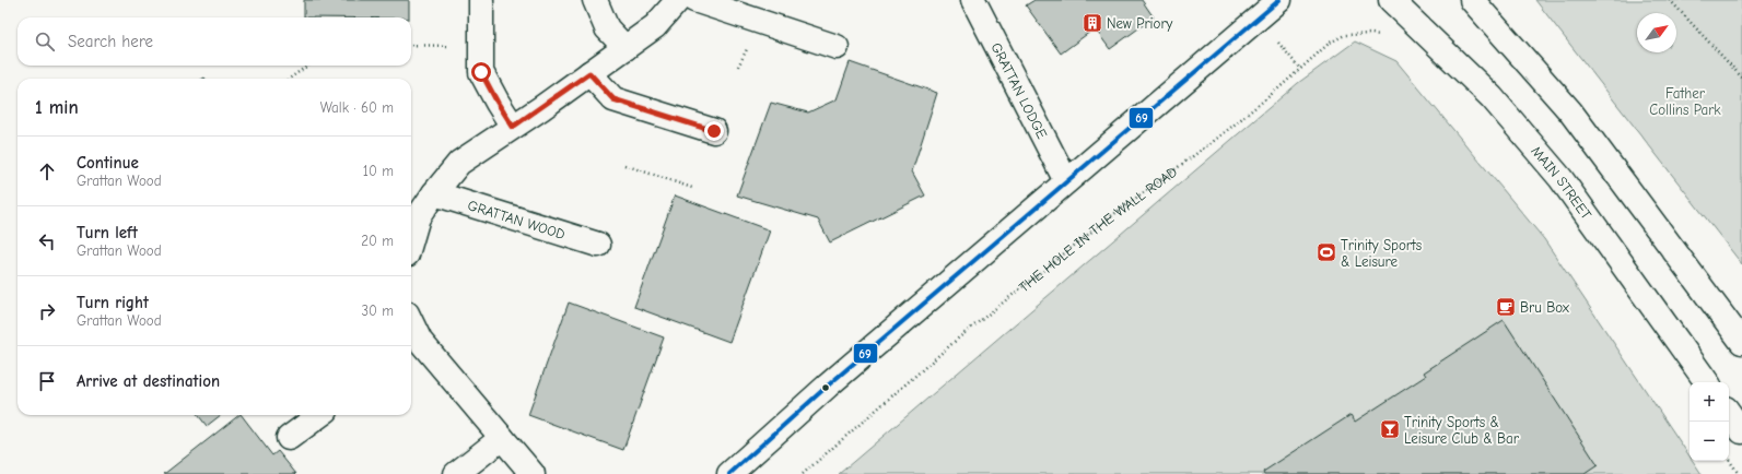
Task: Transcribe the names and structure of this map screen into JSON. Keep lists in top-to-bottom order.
{
  "streets": {
    "street": ["GRATTAN LODGE", "MAIN STREET", "GRATTAN WOOD"],
    "path": ["THE HOLE IN THE WALL ROAD"]
  },
  "parks": ["Father Collins Park"],
  "places": {
    "building": ["New Priory"],
    "sports": ["Trinity Sports & Leisure"],
    "cafe": ["Bru Box"],
    "bar": ["Trinity Sports & Leisure Club & Bar"]
  },
  "lines": ["transit line 69"],
  "north": "top right",
  "page": {
    "search": "Search here",
    "heading": ["1 min", "Walk · 60 m"],
    "list": [
      ["Continue", "Grattan Wood", "10 m"],
      ["Turn left", "Grattan Wood", "20 m"],
      ["Turn right", "Grattan Wood", "30 m"],
      "Arrive at destination"
    ],
    "map_buttons": ["+", "−"]
  }
}
